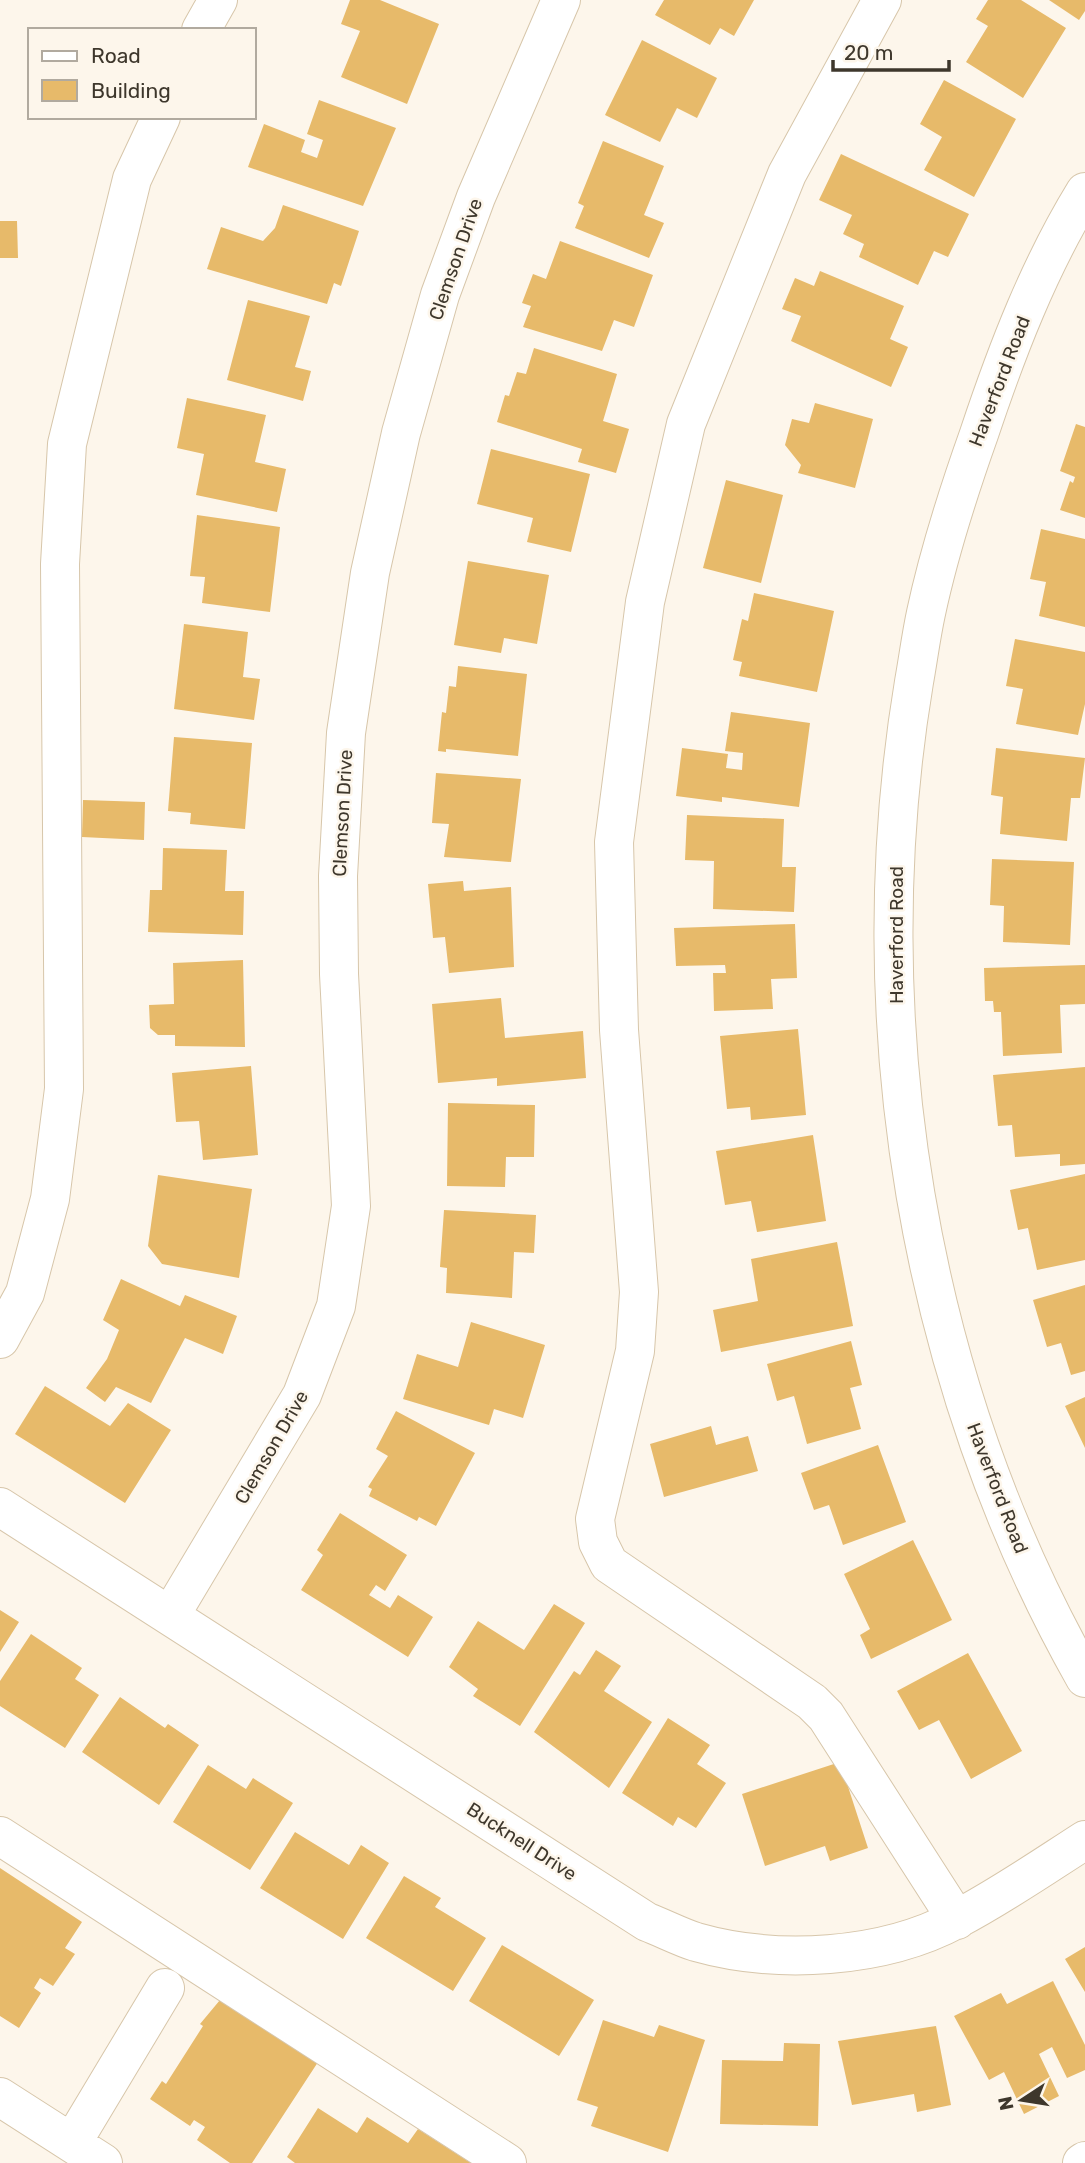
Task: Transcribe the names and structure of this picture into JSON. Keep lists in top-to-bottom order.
{
  "streets": {
    "street": ["Clemson Drive", "Haverford Road", "Bucknell Drive"]
  },
  "crossings": [
    ["Clemson Drive", "Bucknell Drive"]
  ],
  "legend": ["Road", "Building"],
  "scale_bar": "20 m",
  "north": "left"
}
